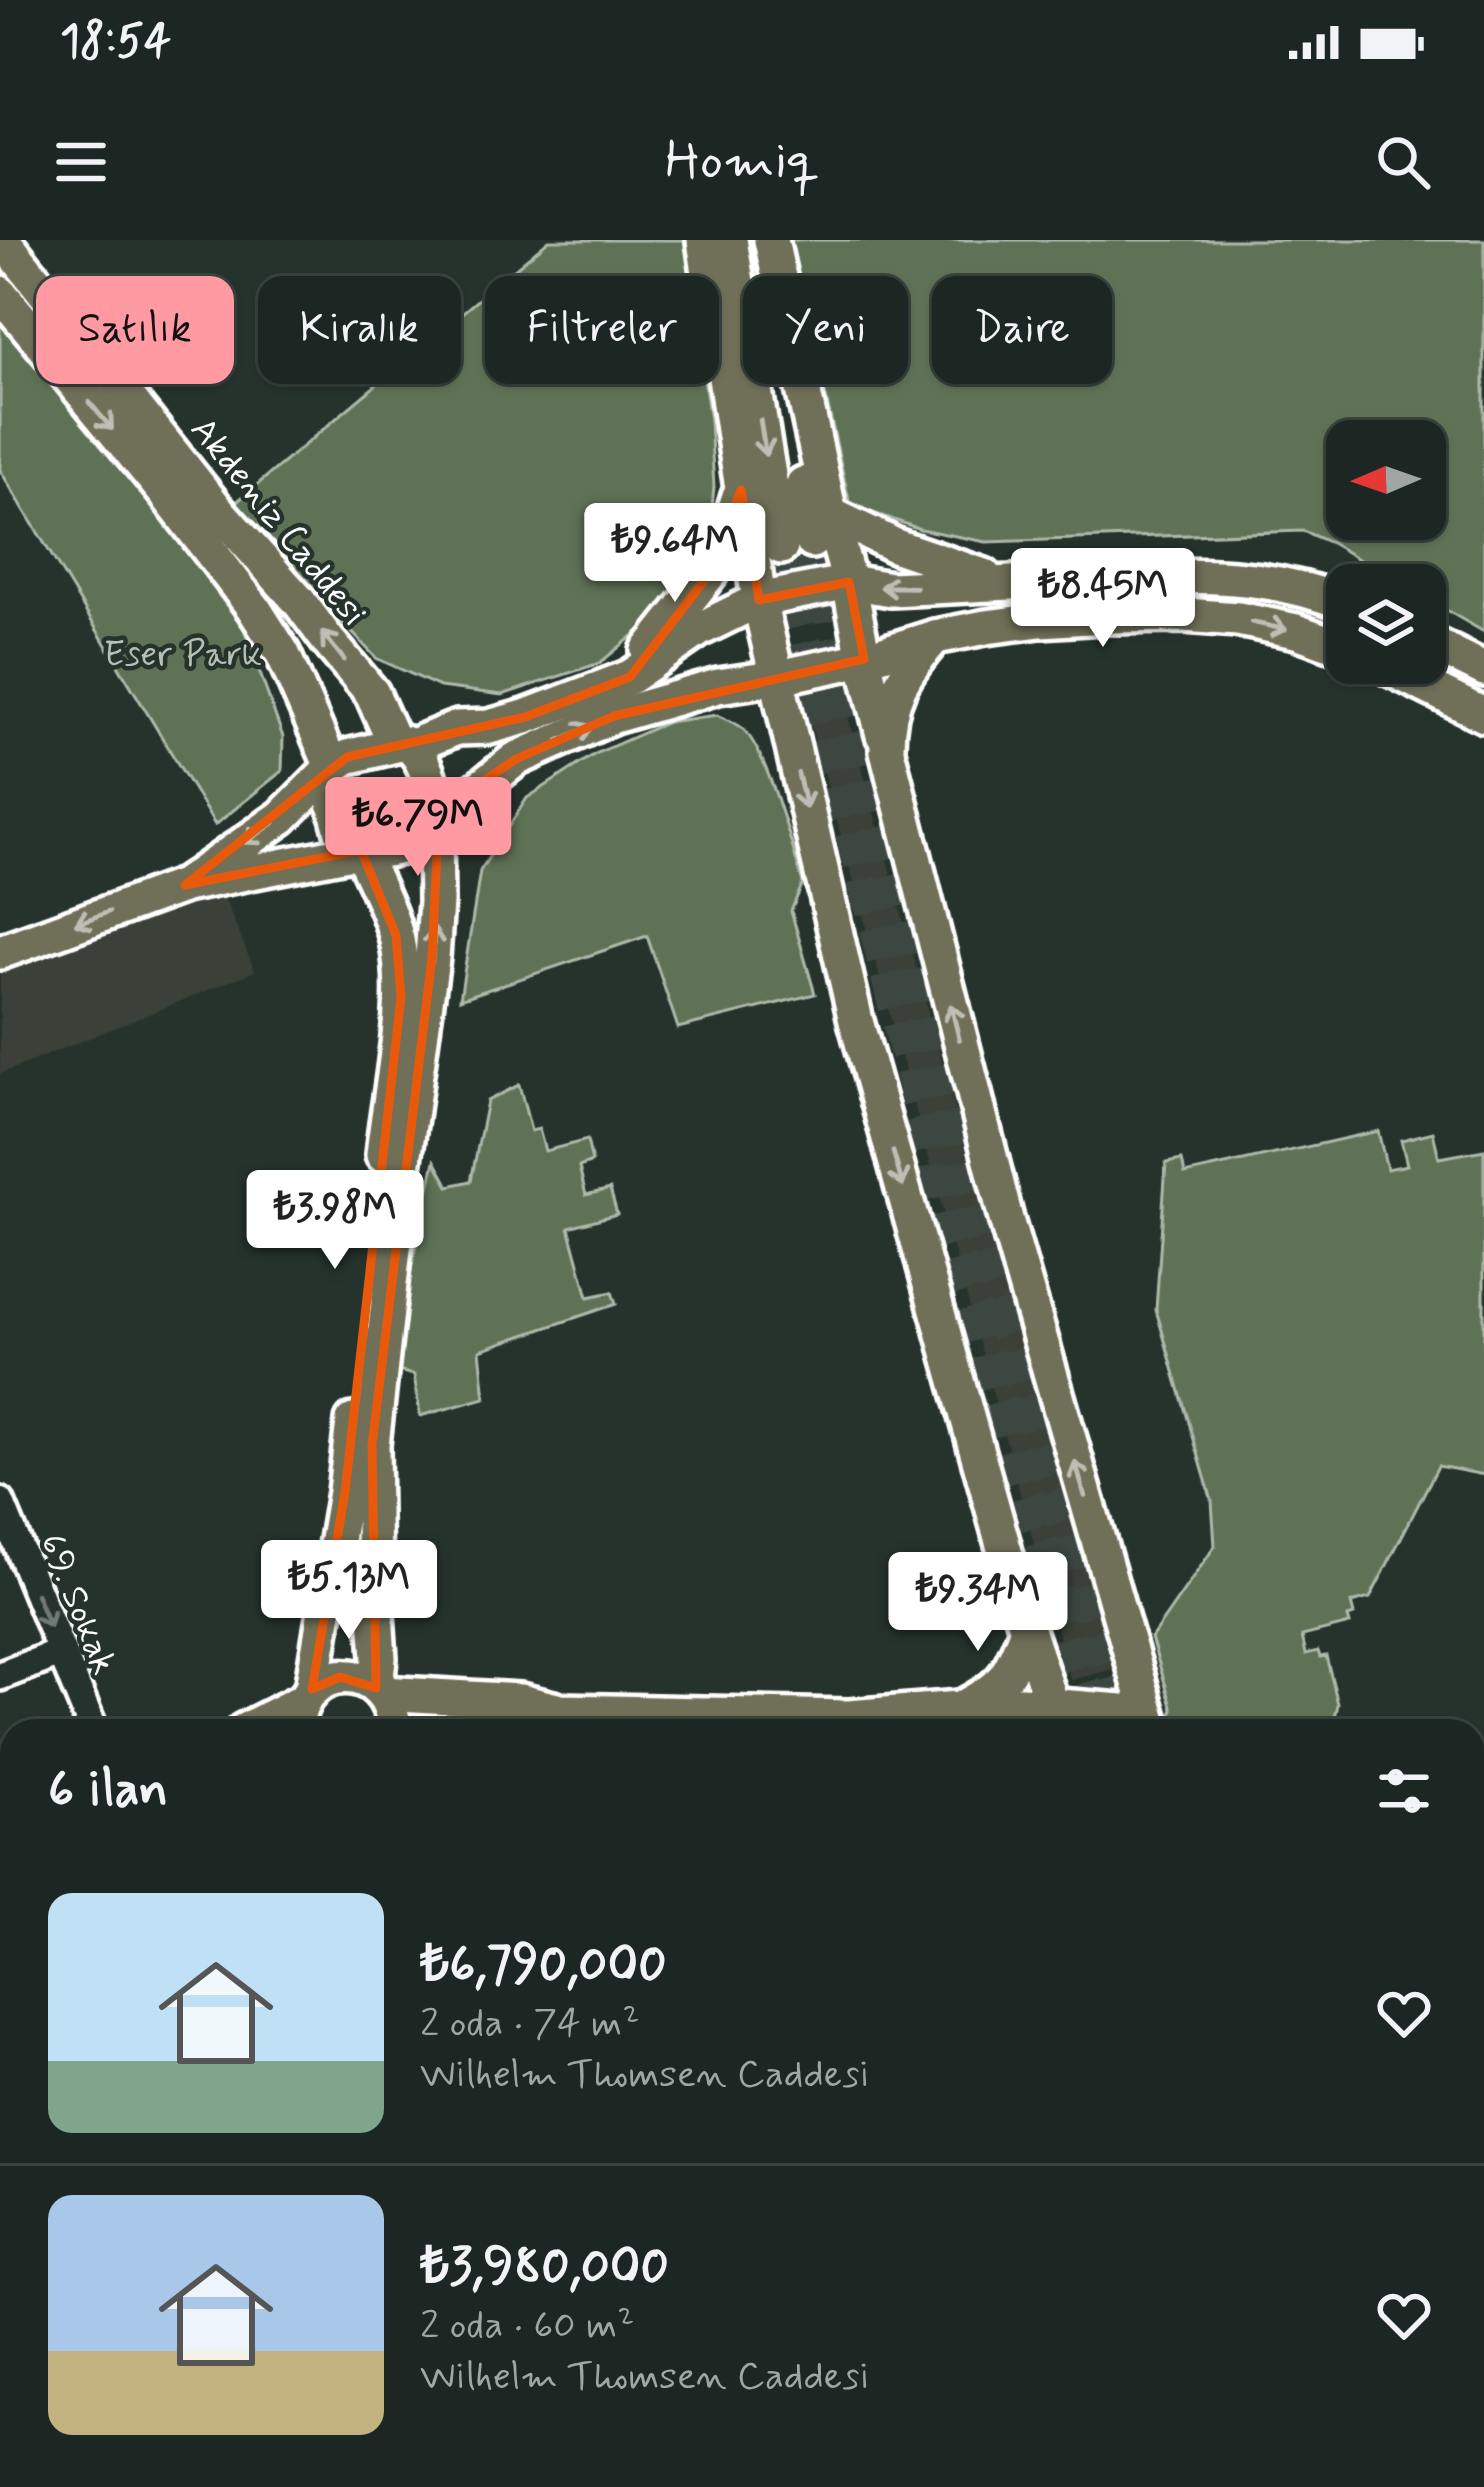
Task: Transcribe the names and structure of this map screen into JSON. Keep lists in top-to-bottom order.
{
  "streets": {
    "main road": ["Akdeniz Caddesi"],
    "street": ["69. Sokak"]
  },
  "one_way": ["69. Sokak"],
  "parks": ["Eser Park"],
  "north": "left",
  "page": {
    "status": "18:54",
    "header": "Homiq",
    "chip": [
      "Satılık",
      "Kiralık",
      "Filtreler",
      "Yeni",
      "Daire"
    ],
    "price": [
      "₺9.64M",
      "₺8.45M",
      "₺6.79M",
      "₺3.98M",
      "₺5.13M",
      "₺9.34M"
    ],
    "heading": "6 ilan",
    "list": [
      {
        "name": "₺6,790,000",
        "note": "2 oda · 74 m² · Wilhelm Thomsen Caddesi"
      },
      {
        "name": "₺3,980,000",
        "note": "2 oda · 60 m² · Wilhelm Thomsen Caddesi"
      }
    ]
  }
}
